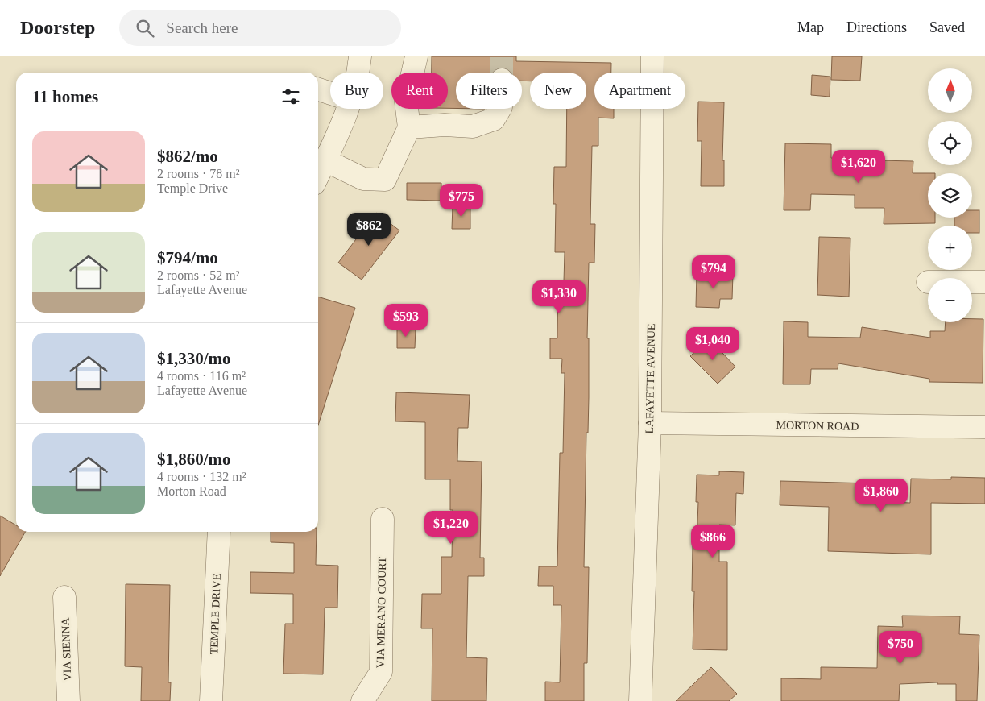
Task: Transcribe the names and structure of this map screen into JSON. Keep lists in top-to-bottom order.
{
  "streets": {
    "street": [
      "LAFAYETTE AVENUE",
      "MORTON ROAD",
      "VIA MERANO COURT",
      "TEMPLE DRIVE",
      "VIA SIENNA"
    ]
  },
  "crossings": [
    ["LAFAYETTE AVENUE", "MORTON ROAD"]
  ],
  "north": "top",
  "page": {
    "header": "Doorstep",
    "search": "Search here",
    "nav": ["Map", "Directions", "Saved"],
    "map_buttons": ["+", "−"],
    "chip": [
      "Buy",
      "Rent",
      "Filters",
      "New",
      "Apartment"
    ],
    "heading": "11 homes",
    "list": [
      {
        "name": "$862/mo",
        "note": "2 rooms · 78 m² · Temple Drive"
      },
      {
        "name": "$794/mo",
        "note": "2 rooms · 52 m² · Lafayette Avenue"
      },
      {
        "name": "$1,330/mo",
        "note": "4 rooms · 116 m² · Lafayette Avenue"
      },
      {
        "name": "$1,860/mo",
        "note": "4 rooms · 132 m² · Morton Road"
      }
    ],
    "price": [
      "$1,620",
      "$775",
      "$862",
      "$794",
      "$1,330",
      "$593",
      "$1,040",
      "$1,860",
      "$1,220",
      "$866",
      "$750"
    ]
  }
}
